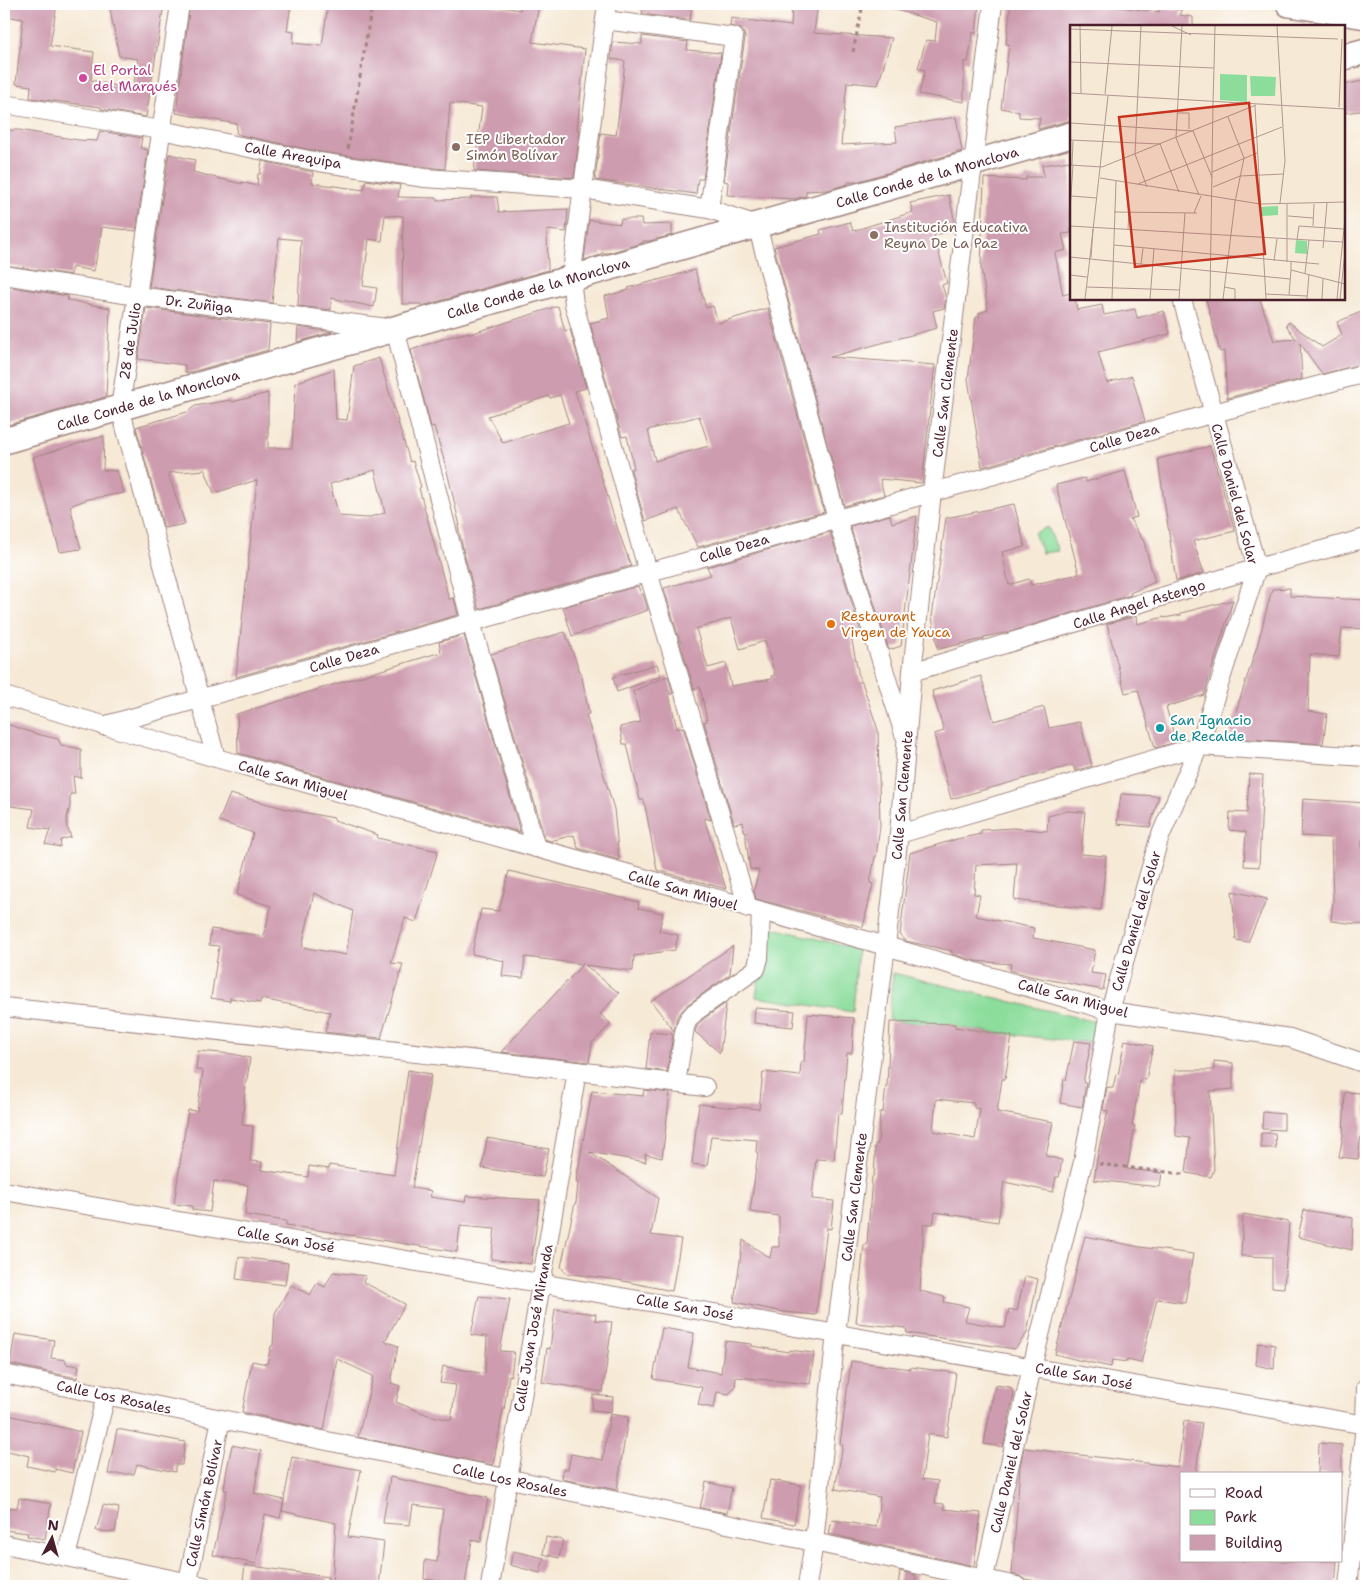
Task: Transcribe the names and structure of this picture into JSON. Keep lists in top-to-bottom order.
{
  "streets": {
    "street": [
      "Calle Arequipa",
      "Calle Conde de la Monclova",
      "Dr. Zuñiga",
      "28 de Julio",
      "Calle San Clemente",
      "Calle Deza",
      "Calle Daniel del Solar",
      "Calle Angel Astengo",
      "Calle San Miguel",
      "Calle San José",
      "Calle Juan José Miranda",
      "Calle Los Rosales",
      "Calle Simón Bolívar"
    ]
  },
  "crossings": [
    ["Calle Arequipa", "Calle Conde de la Monclova"],
    ["Calle Arequipa", "28 de Julio"],
    ["Calle Conde de la Monclova", "Dr. Zuñiga"],
    ["Calle Conde de la Monclova", "28 de Julio"],
    ["Calle Conde de la Monclova", "Calle San Clemente"],
    ["Dr. Zuñiga", "28 de Julio"],
    ["28 de Julio", "Calle Deza"],
    ["28 de Julio", "Calle San Miguel"],
    ["Calle San Clemente", "Calle Deza"],
    ["Calle San Clemente", "Calle Angel Astengo"],
    ["Calle San Clemente", "Calle San Miguel"],
    ["Calle San Clemente", "Calle San José"],
    ["Calle San Clemente", "Calle Los Rosales"],
    ["Calle Deza", "Calle Daniel del Solar"],
    ["Calle Deza", "Calle San Miguel"],
    ["Calle Daniel del Solar", "Calle Angel Astengo"],
    ["Calle Daniel del Solar", "Calle San Miguel"],
    ["Calle Daniel del Solar", "Calle San José"],
    ["Calle Daniel del Solar", "Calle Los Rosales"],
    ["Calle San José", "Calle Juan José Miranda"],
    ["Calle Juan José Miranda", "Calle Los Rosales"],
    ["Calle Los Rosales", "Calle Simón Bolívar"]
  ],
  "places": [
    "El Portal del Marqués",
    "IEP Libertador Simón Bolívar",
    "Institución Educativa Reyna De La Paz",
    "Restaurant Virgen de Yauca",
    "San Ignacio de Recalde"
  ],
  "legend": ["Road", "Park", "Building"],
  "north": "top"
}
